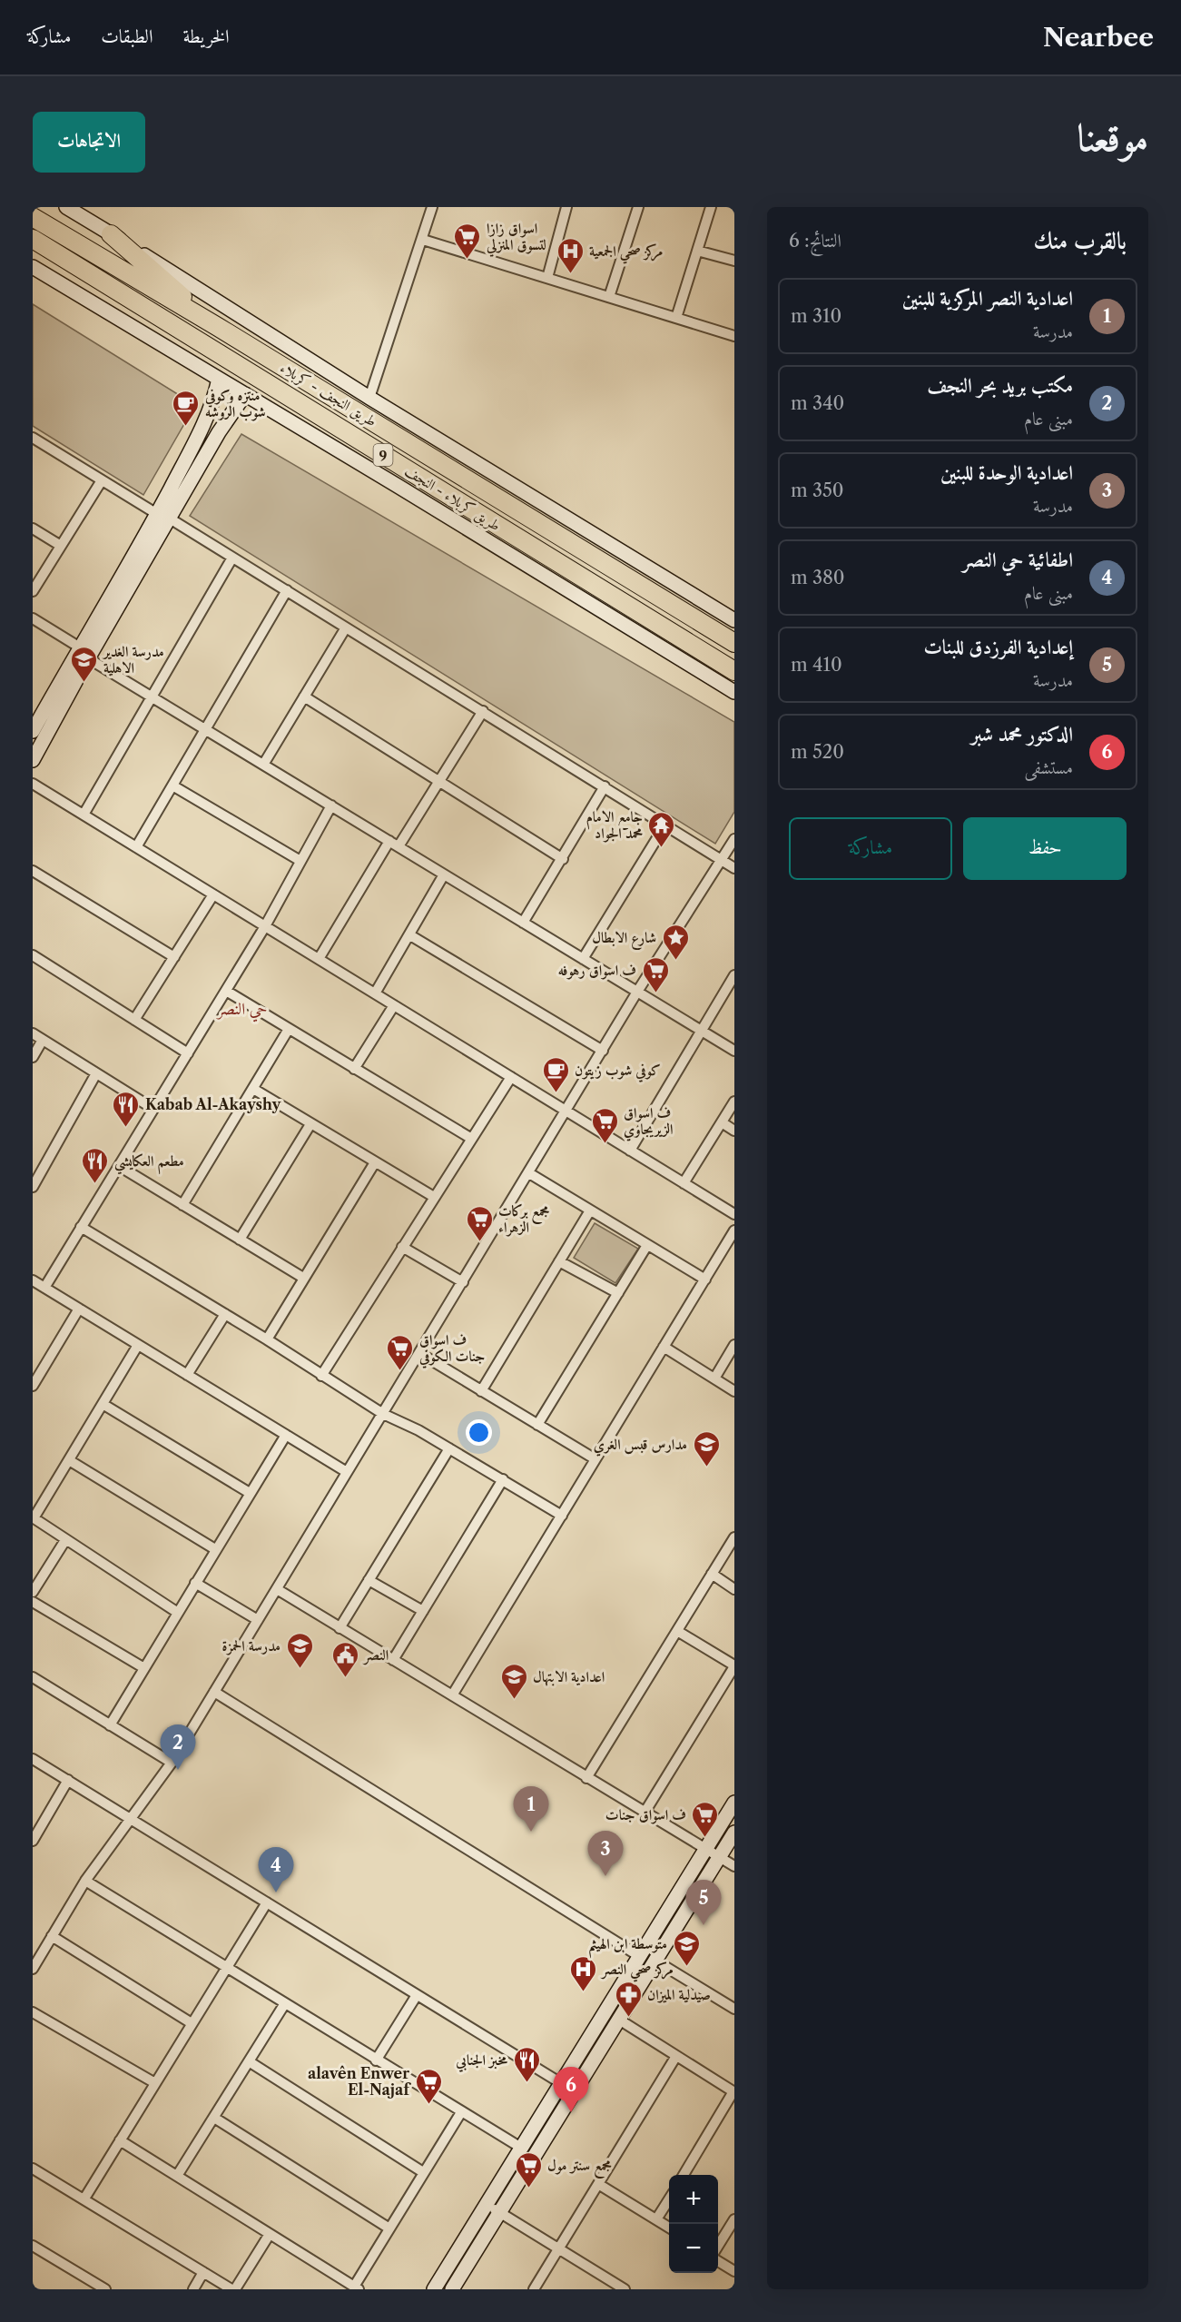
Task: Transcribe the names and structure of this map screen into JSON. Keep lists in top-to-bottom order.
{
  "streets": {
    "highway": ["طريق النجف - کربلاء", "9", "طريق کربلاء - النجف"]
  },
  "districts": ["حي النصر"],
  "places": {
    "supermarket": [
      "اسواق زازا لتسوق المنزلي",
      "ف اسواق رهوفه",
      "ف اسواق الزيريجاوي",
      "مجمع بركات الزهراء",
      "ف اسواق جنات الكوفي",
      "ف اسواق جنات",
      "alavên Enwer El-Najaf",
      "مجمع سنتر مول"
    ],
    "hospital": ["مركز صحي الجمعية", "مركز صحي النصر"],
    "cafe": ["منتزه وكوفي شوب الروشه", "كوفي شوب زيتون"],
    "school or university": [
      "مدرسة الغدير الاهلية",
      "مدارس قبس الغري",
      "مدرسة الحمزة",
      "اعدادية الابتهال",
      "متوسطة ابن الهيثم"
    ],
    "temple": ["جامع الامام محمد الجواد"],
    "place": ["شارع الابطال"],
    "restaurant": ["Kabab Al-Akayshy", "مطعم العكايشي", "مخبز الجنابي"],
    "public building": ["النصر"],
    "pharmacy": ["صيدلية الميزان"]
  },
  "page": {
    "header": "Nearbee",
    "nav": ["الخريطة", "الطبقات", "مشاركة"],
    "title": "موقعنا",
    "buttons": [
      "الاتجاهات",
      ["حفظ", "مشاركة"]
    ],
    "heading": ["بالقرب منك", "النتائج: 6"],
    "list": [
      {
        "mark": "1",
        "name": "اعدادية النصر المركزية للبنين",
        "note": "مدرسة",
        "value": "310 m"
      },
      {
        "mark": "2",
        "name": "مكتب بريد بحر النجف",
        "note": "مبنى عام",
        "value": "340 m"
      },
      {
        "mark": "3",
        "name": "اعدادية الوحدة للبنين",
        "note": "مدرسة",
        "value": "350 m"
      },
      {
        "mark": "4",
        "name": "اطفائية حي النصر",
        "note": "مبنى عام",
        "value": "380 m"
      },
      {
        "mark": "5",
        "name": "إعدادية الفرزدق للبنات",
        "note": "مدرسة",
        "value": "410 m"
      },
      {
        "mark": "6",
        "name": "الدكتور محمد شبر",
        "note": "مستشفى",
        "value": "520 m"
      }
    ],
    "pins": [
      "2",
      "1",
      "3",
      "4",
      "5",
      "6"
    ],
    "map_buttons": ["+", "−"]
  }
}
